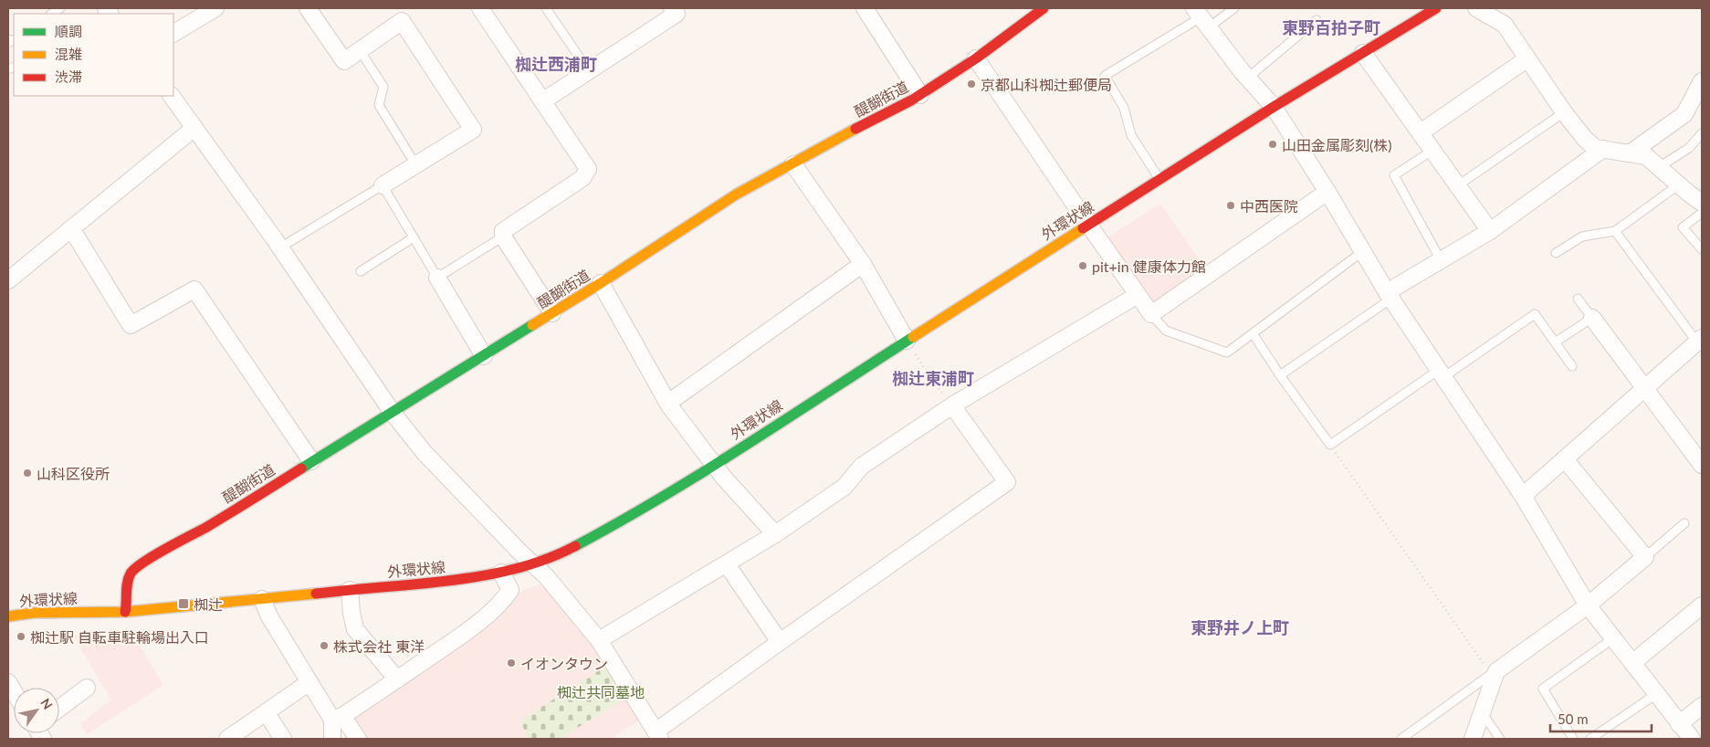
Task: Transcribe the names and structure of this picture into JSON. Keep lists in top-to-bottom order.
{
  "streets": {
    "street": ["醍醐街道", "外環状線"]
  },
  "crossings": [
    ["醍醐街道", "外環状線"]
  ],
  "districts": [
    "東野百拍子町",
    "椥辻西浦町",
    "椥辻東浦町",
    "東野井ノ上町"
  ],
  "parks": ["椥辻共同墓地"],
  "places": {
    "other": [
      "京都山科椥辻郵便局",
      "山田金属彫刻(株)",
      "中西医院",
      "pit+in 健康体力館",
      "山科区役所",
      "椥辻駅 自転車駐輪場出入口",
      "株式会社 東洋",
      "イオンタウン"
    ],
    "transit": ["椥辻"]
  },
  "legend": ["順調", "混雑", "渋滞"],
  "scale_bar": "50 m",
  "north": "top right"
}
